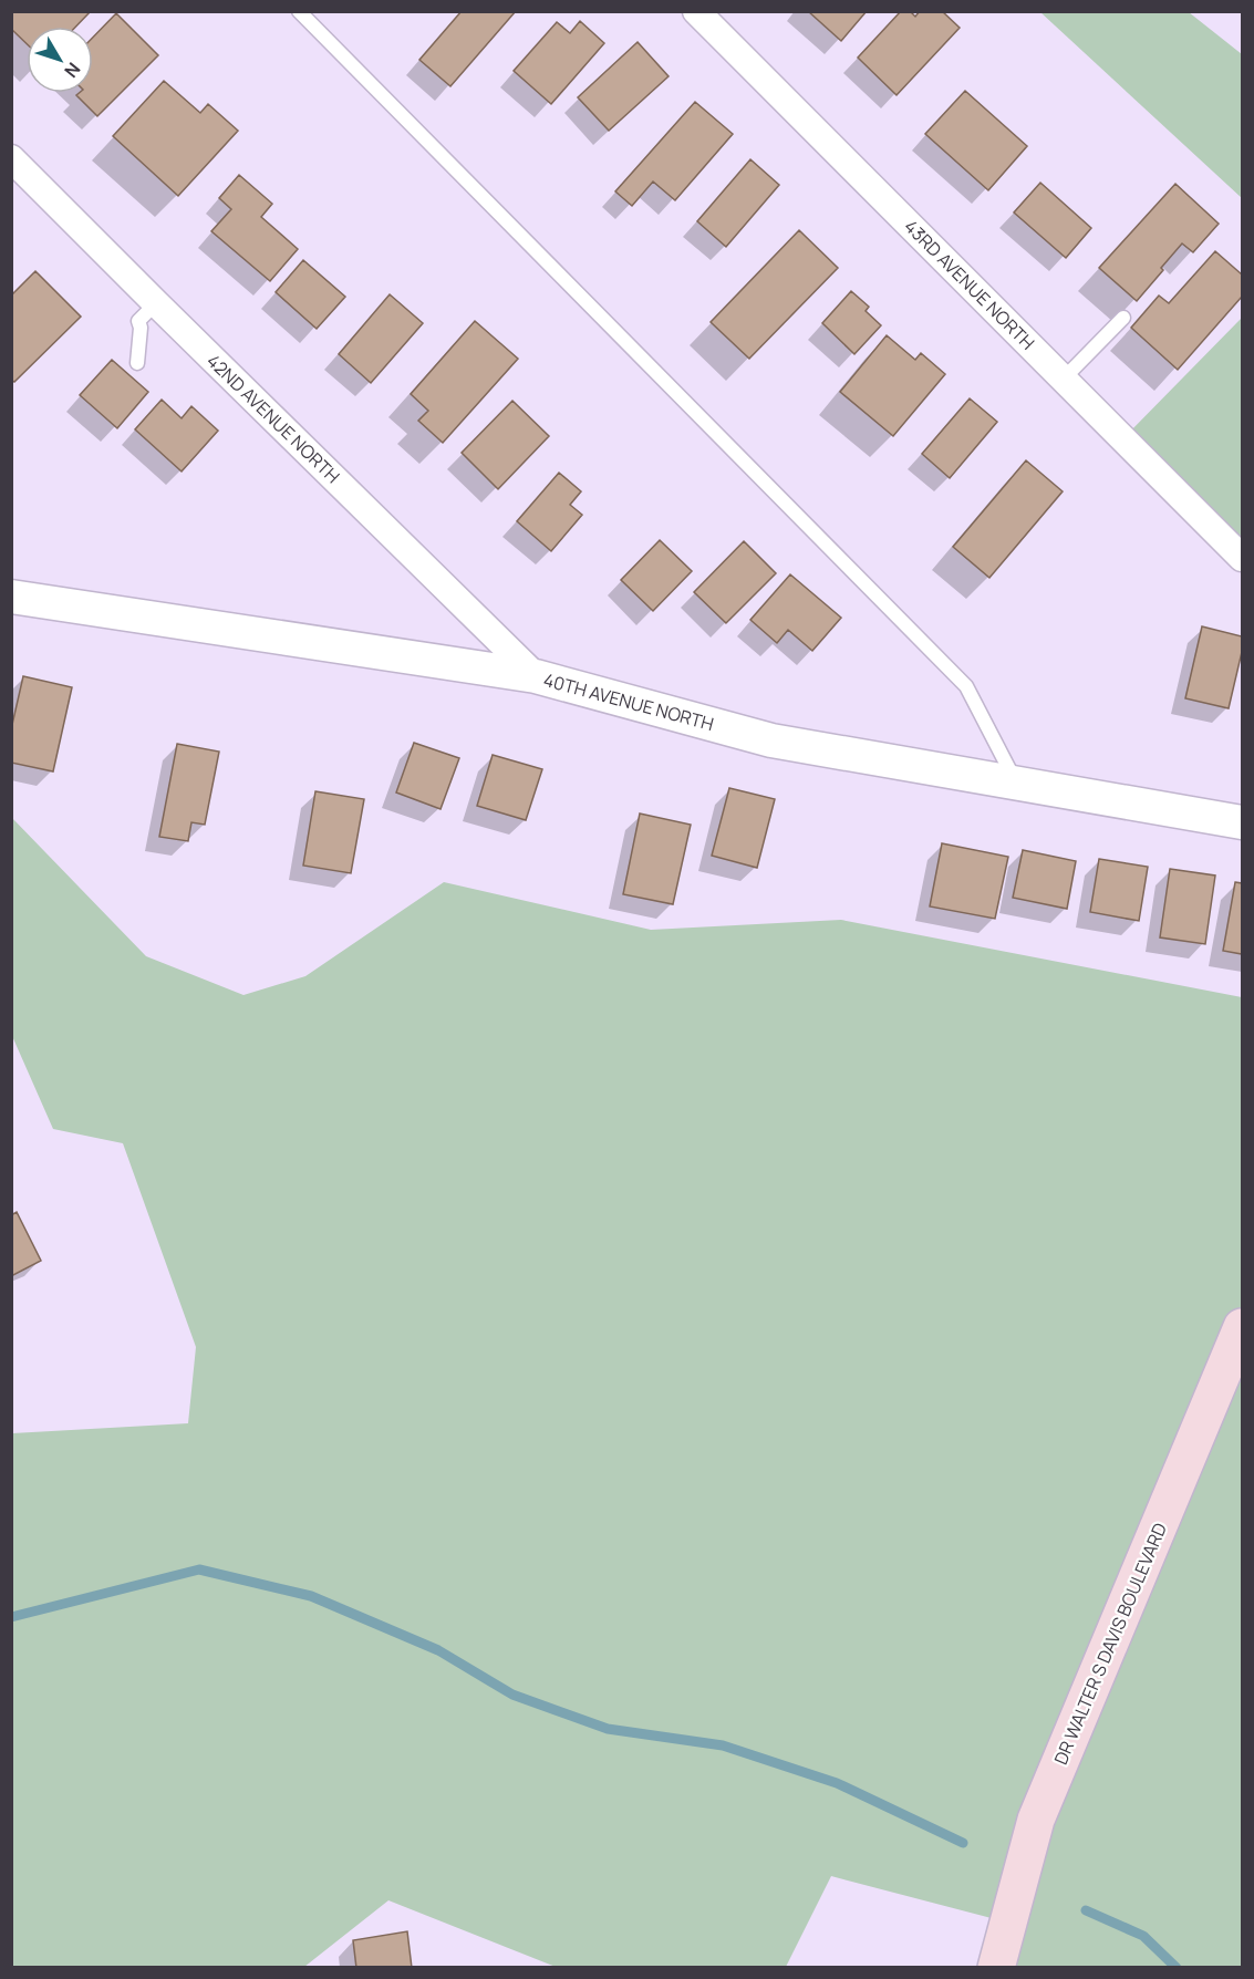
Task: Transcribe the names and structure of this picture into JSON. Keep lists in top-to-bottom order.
{
  "streets": {
    "main road": ["DR WALTER S DAVIS BOULEVARD"],
    "street": ["43RD AVENUE NORTH", "42ND AVENUE NORTH", "40TH AVENUE NORTH"]
  },
  "crossings": [
    ["42ND AVENUE NORTH", "40TH AVENUE NORTH"]
  ],
  "north": "bottom right"
}
